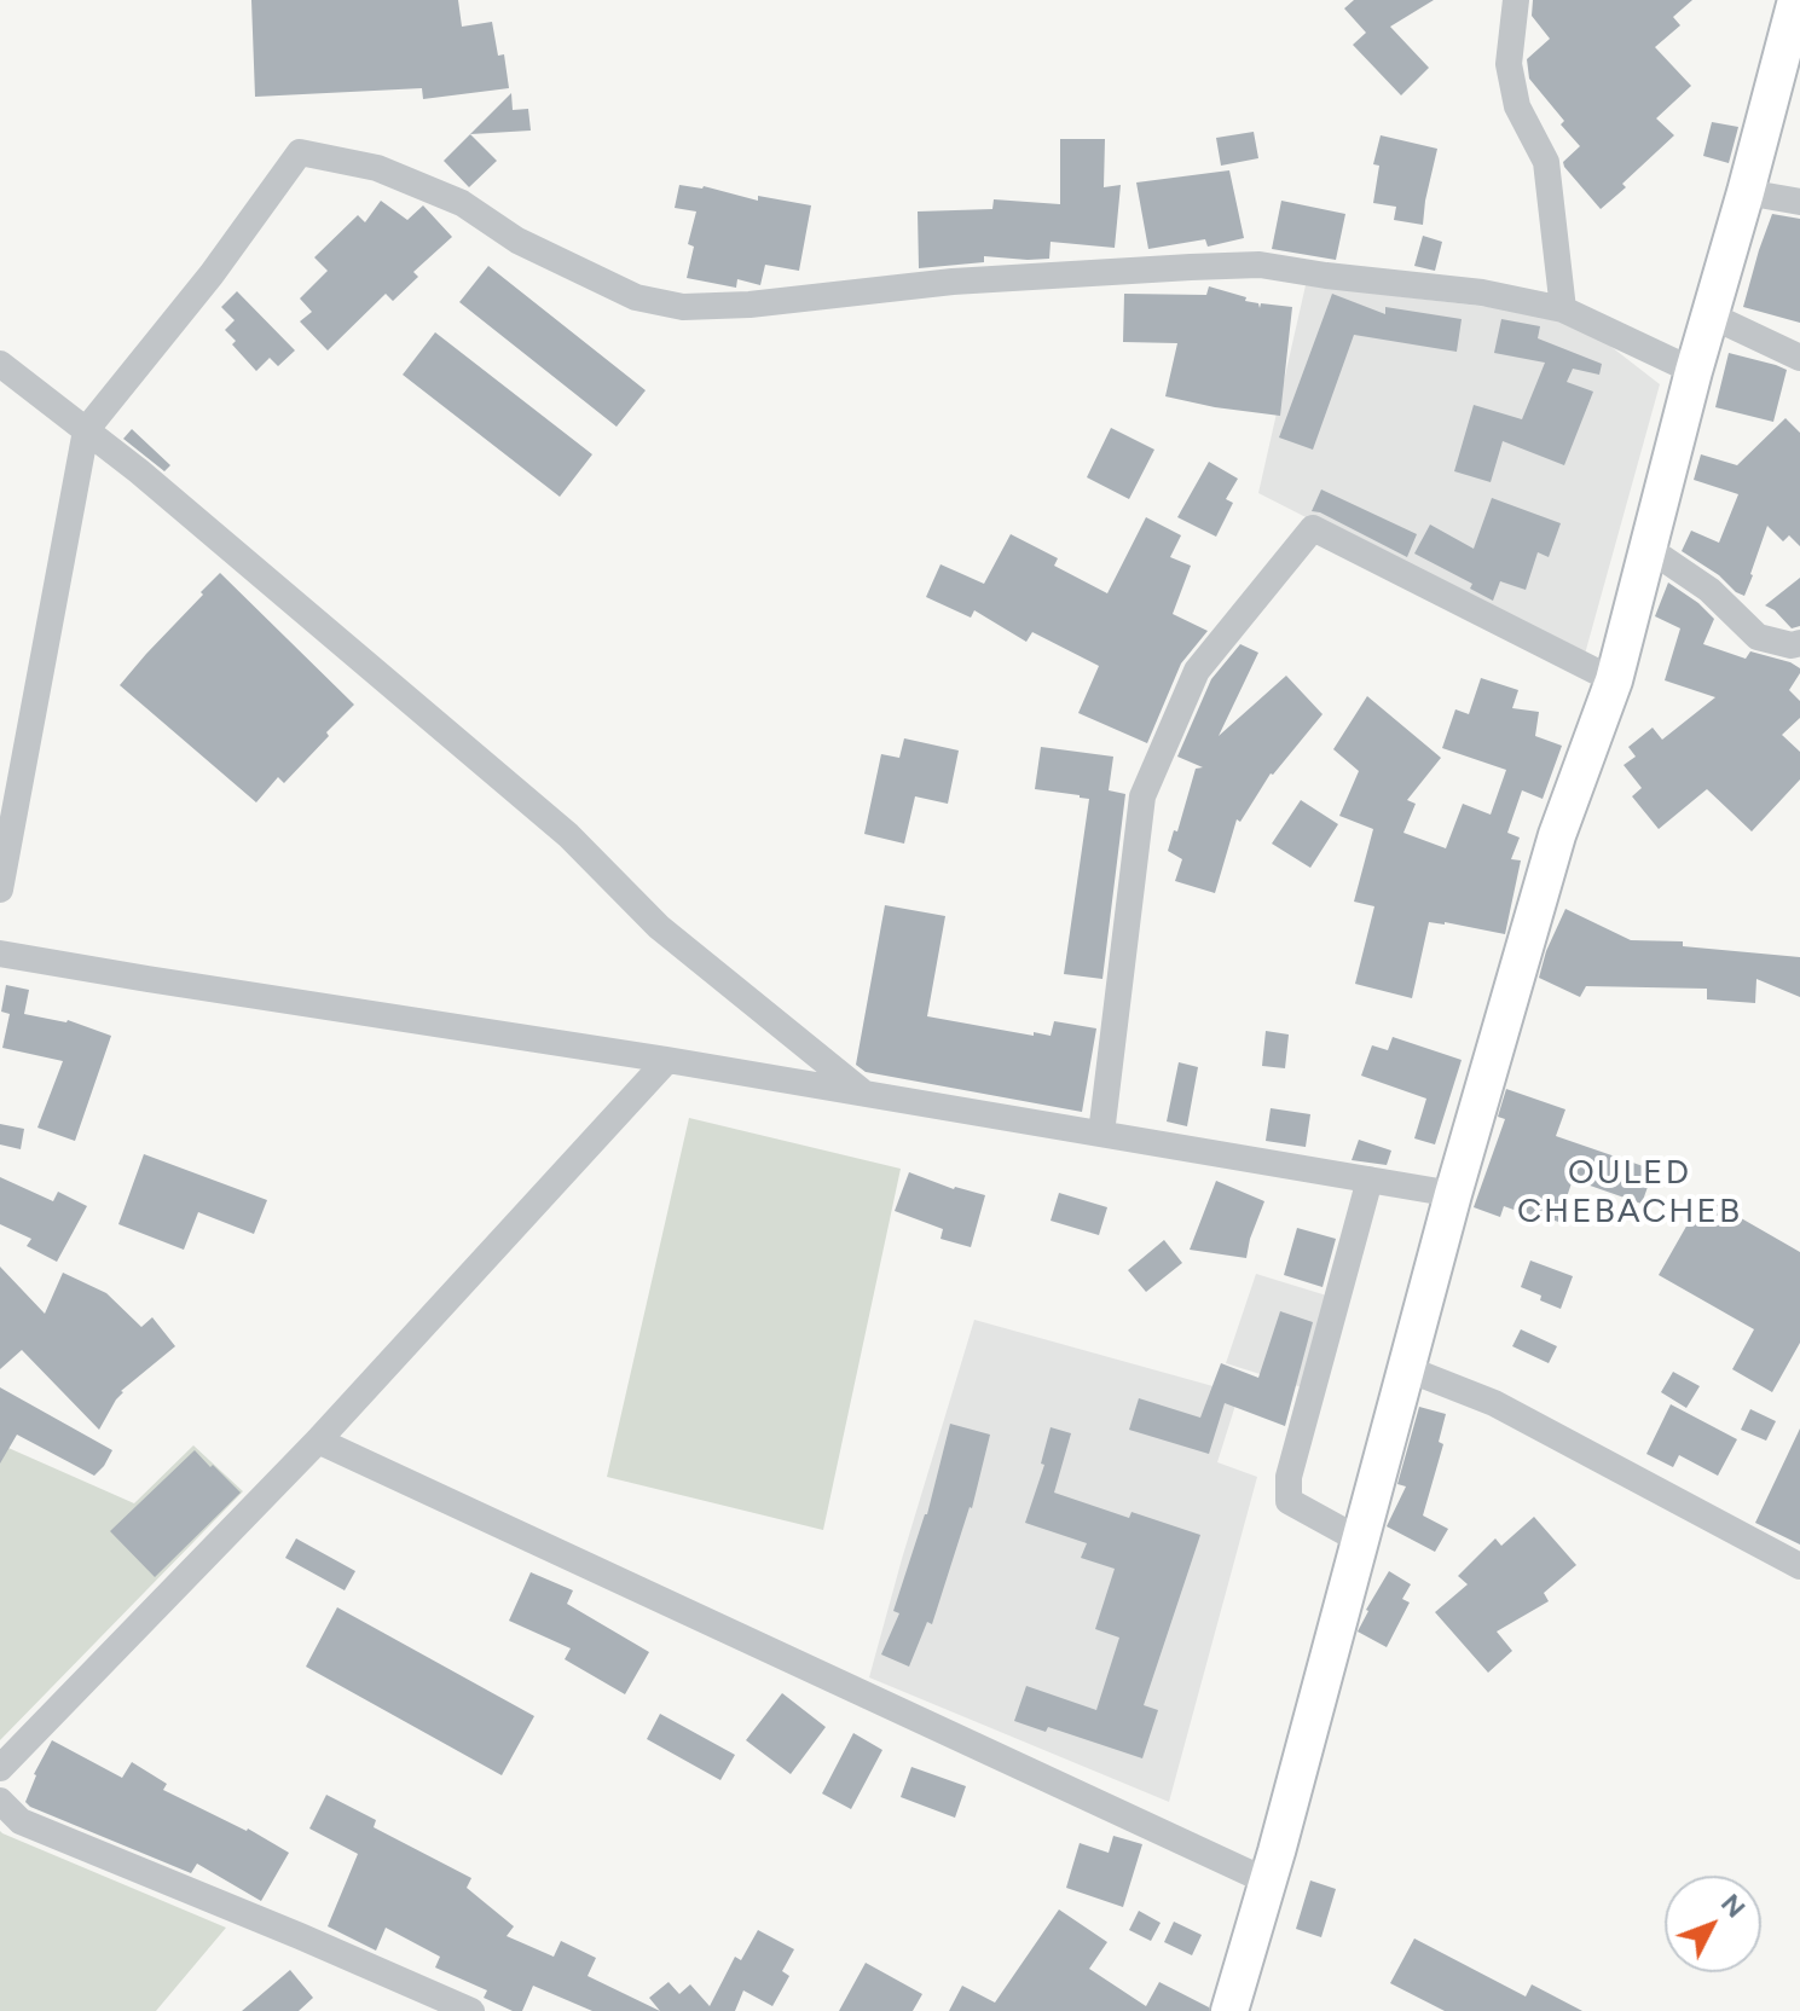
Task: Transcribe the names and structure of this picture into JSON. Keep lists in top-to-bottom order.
{
  "districts": ["OULED CHEBACHEB"],
  "north": "top right"
}
